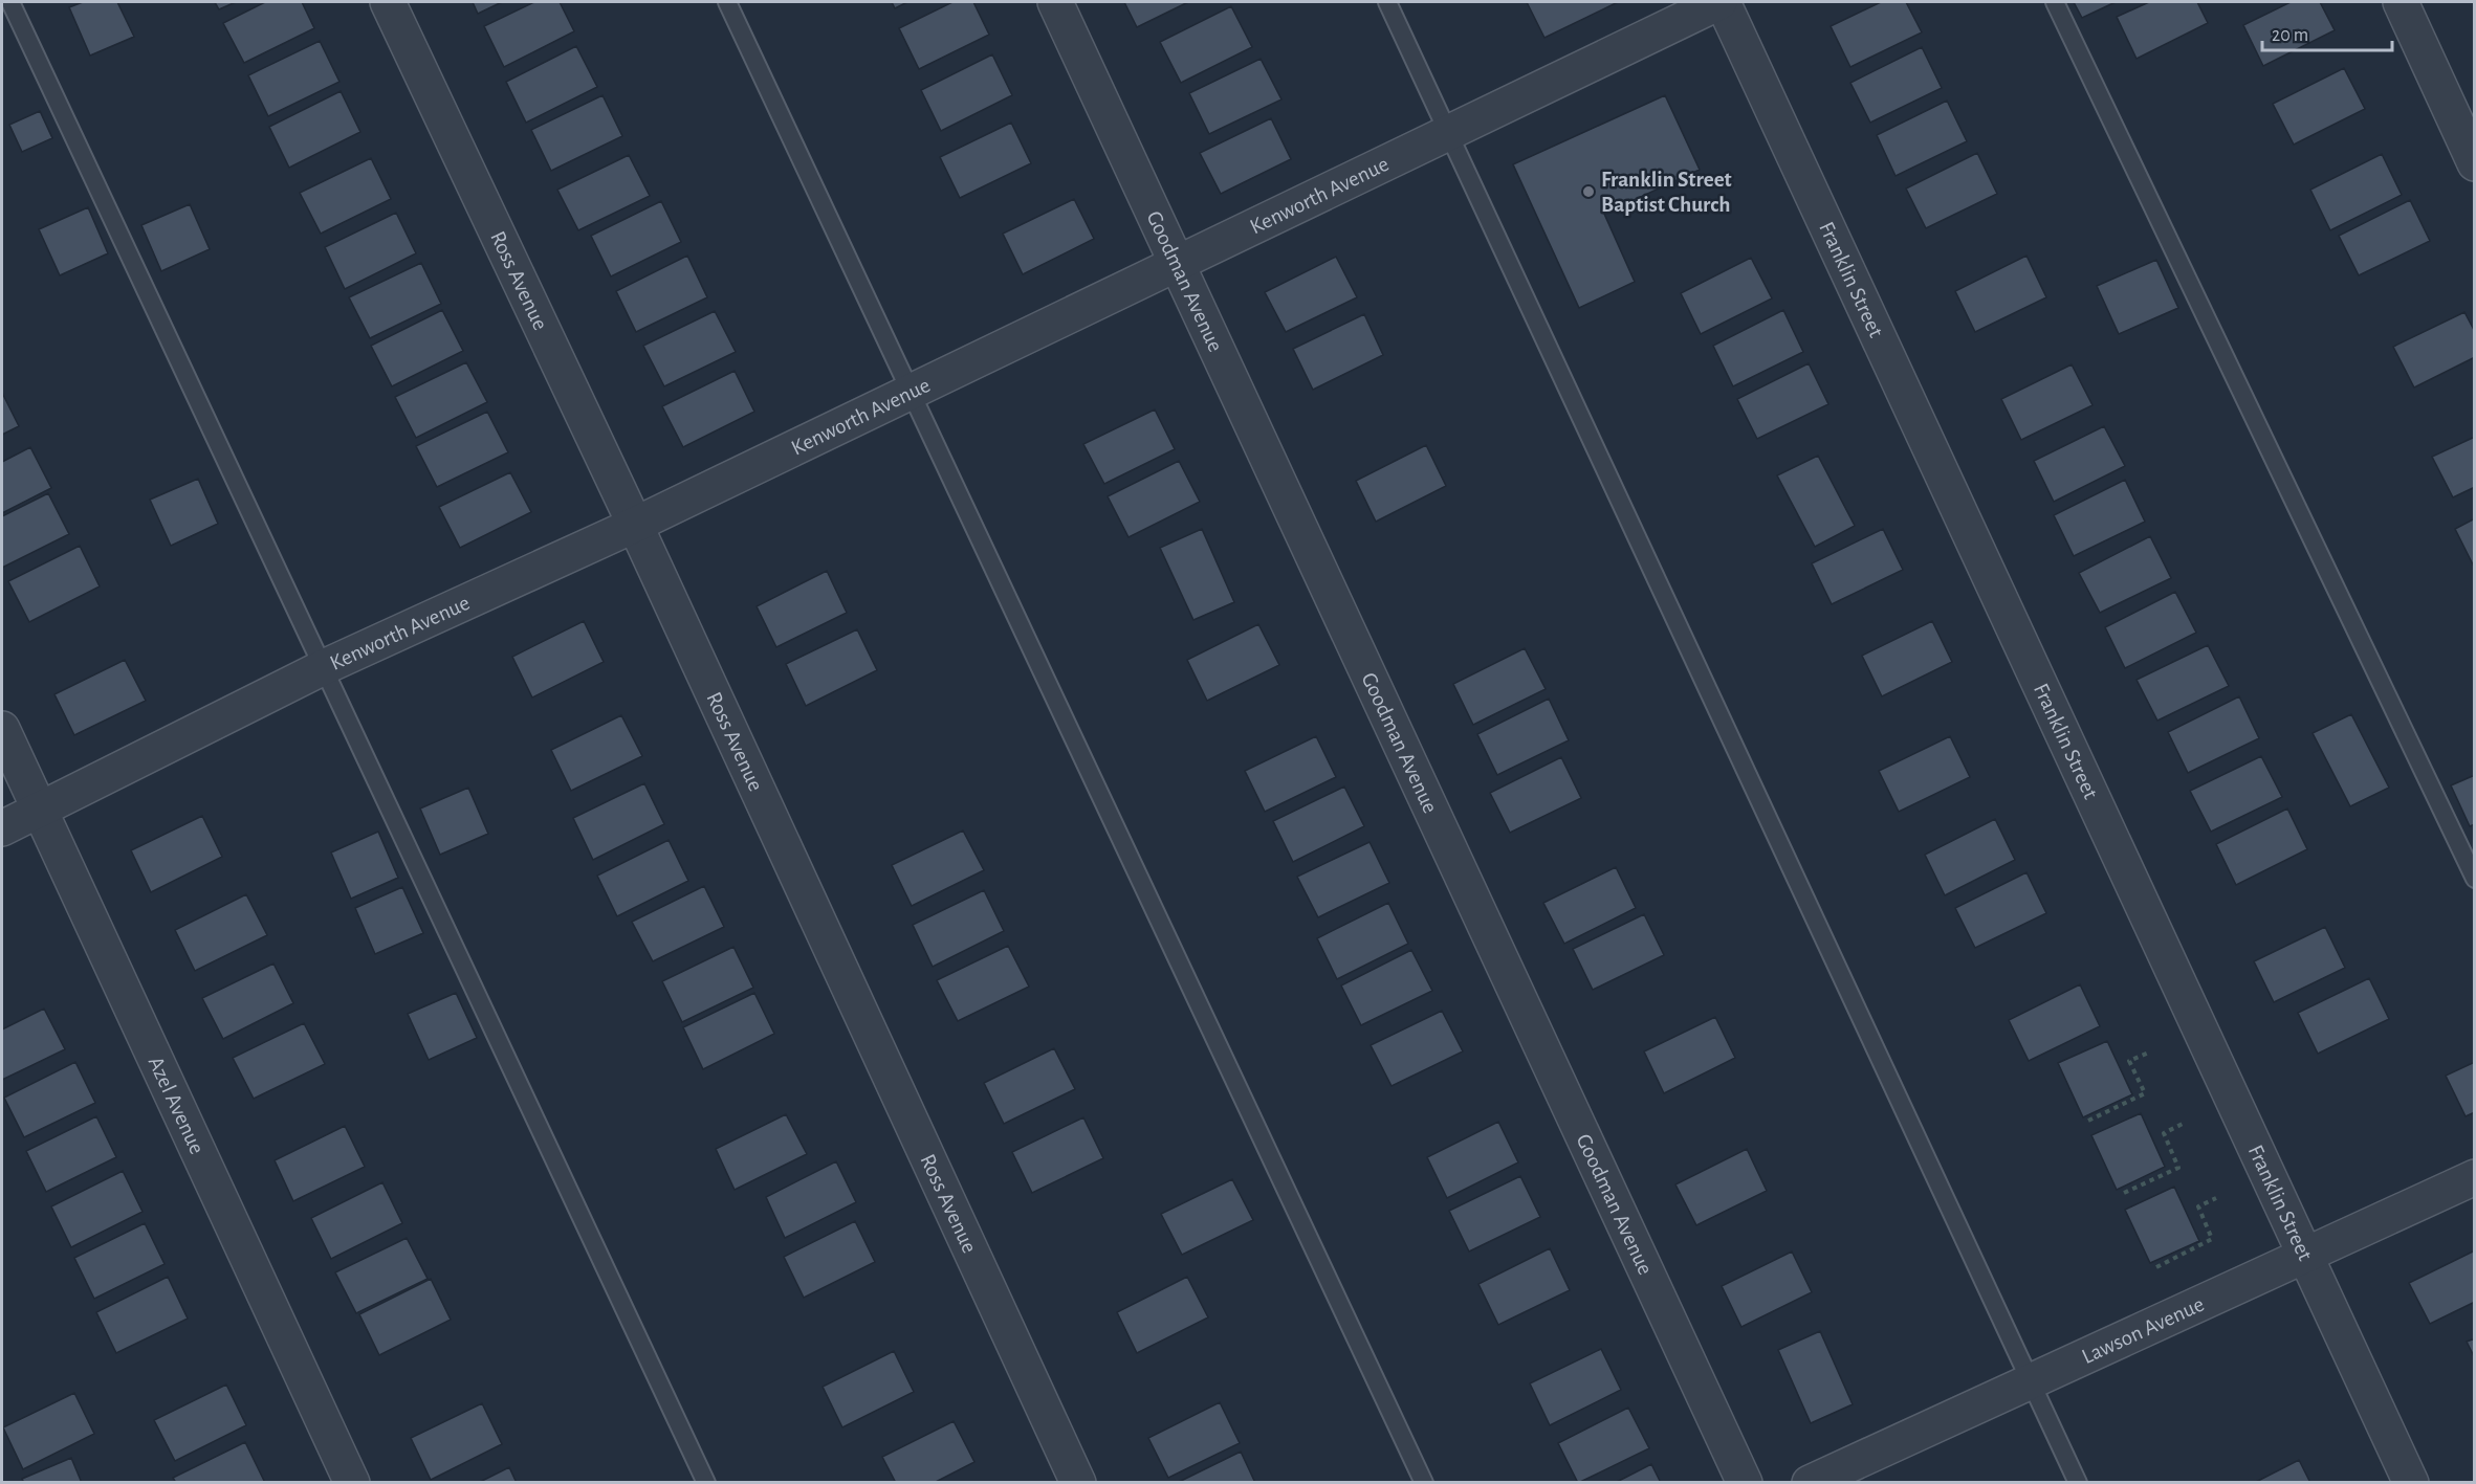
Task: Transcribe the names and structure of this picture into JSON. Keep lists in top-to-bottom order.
{
  "streets": {
    "street": [
      "Kenworth Avenue",
      "Ross Avenue",
      "Goodman Avenue",
      "Franklin Street",
      "Azel Avenue",
      "Lawson Avenue"
    ]
  },
  "crossings": [
    ["Kenworth Avenue", "Ross Avenue"],
    ["Kenworth Avenue", "Goodman Avenue"],
    ["Kenworth Avenue", "Franklin Street"],
    ["Kenworth Avenue", "Azel Avenue"],
    ["Franklin Street", "Lawson Avenue"]
  ],
  "places": ["Franklin Street Baptist Church"],
  "scale_bar": "20 m"
}
